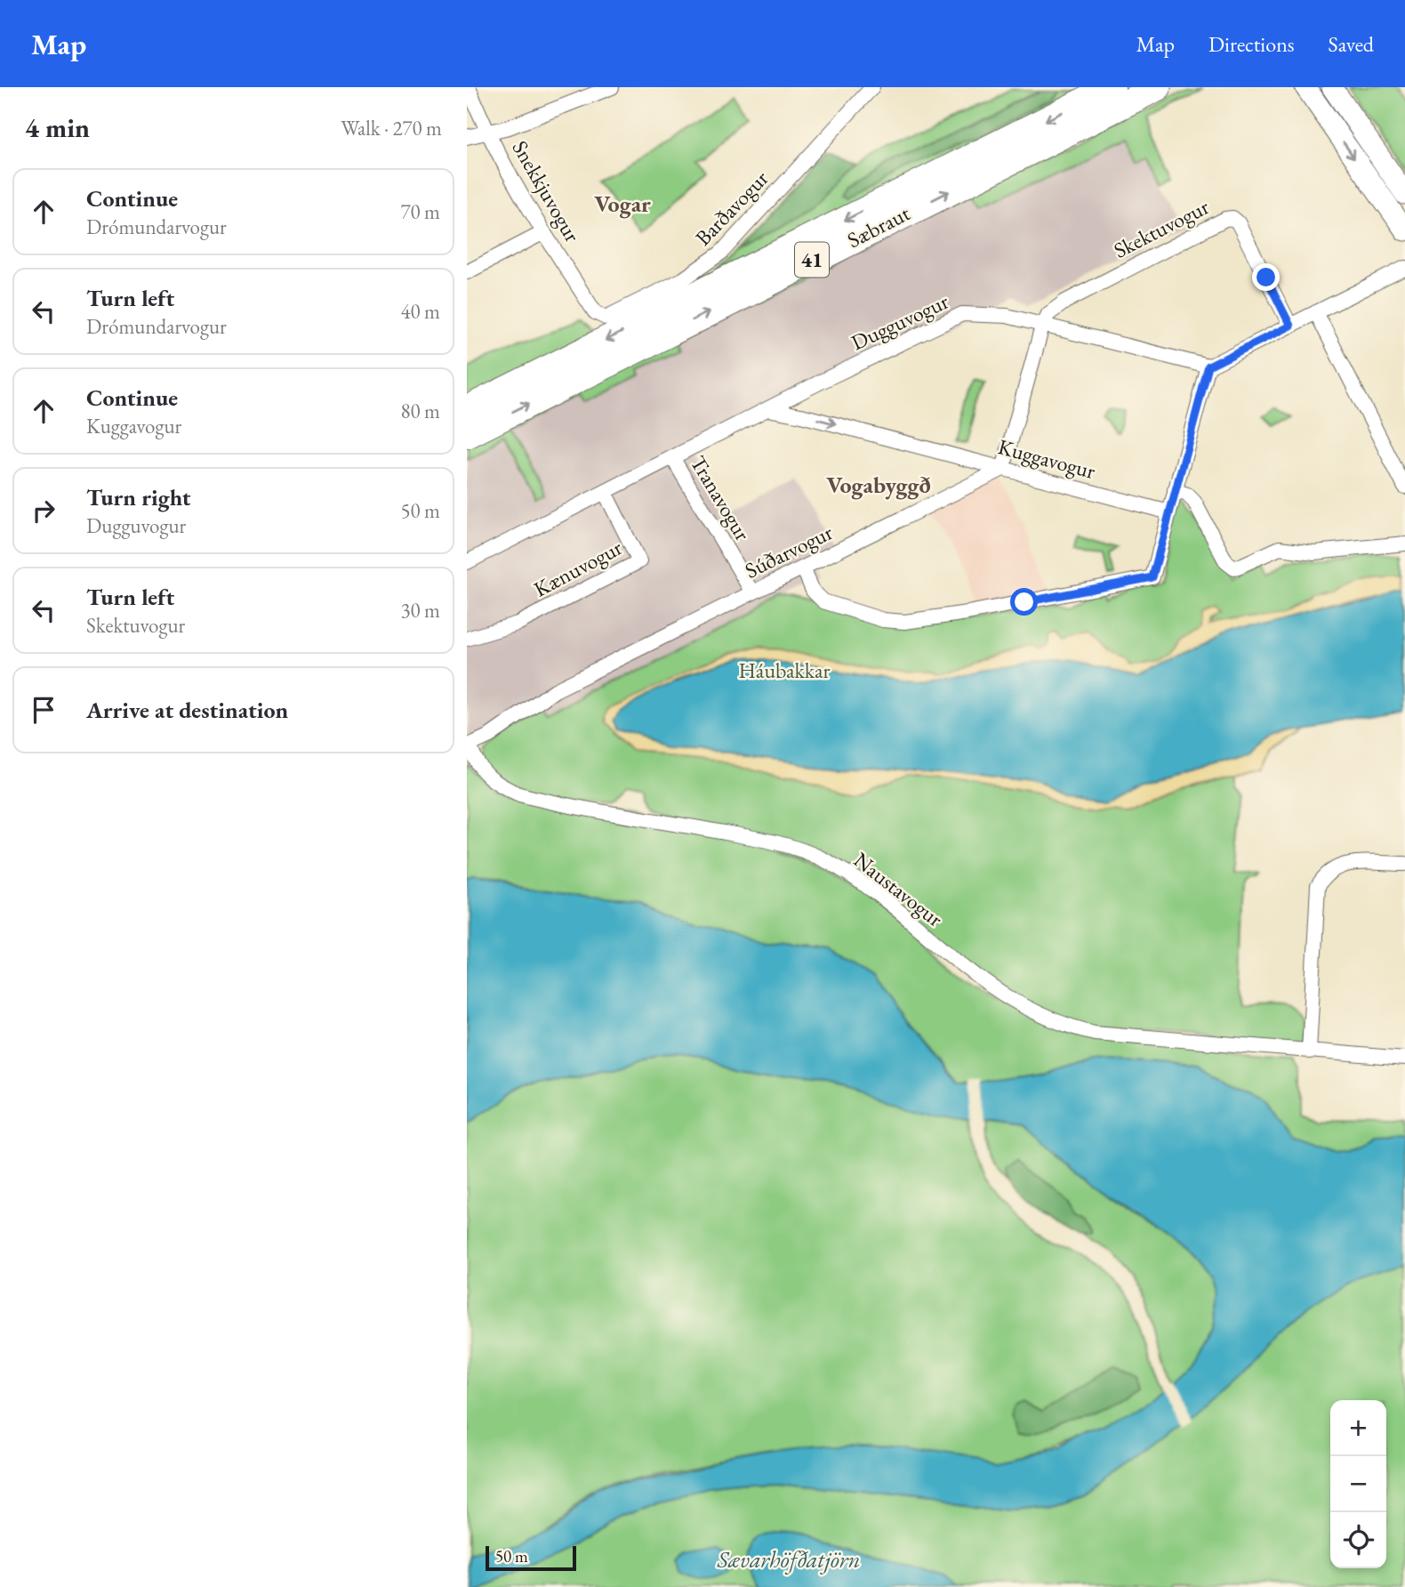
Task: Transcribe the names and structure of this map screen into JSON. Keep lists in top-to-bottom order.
{
  "streets": {
    "highway": ["Sæbraut", "41"],
    "street": [
      "Snekkjuvogur",
      "Barðavogur",
      "Skektuvogur",
      "Dugguvogur",
      "Kuggavogur",
      "Tranavogur",
      "Súðarvogur",
      "Kænuvogur",
      "Naustavogur"
    ]
  },
  "crossings": [
    ["Snekkjuvogur", "Barðavogur"],
    ["Skektuvogur", "Dugguvogur"],
    ["Dugguvogur", "Kuggavogur"],
    ["Dugguvogur", "Tranavogur"],
    ["Dugguvogur", "Kænuvogur"],
    ["Kuggavogur", "Súðarvogur"],
    ["Tranavogur", "Súðarvogur"],
    ["Súðarvogur", "Naustavogur"]
  ],
  "one_way": ["Kuggavogur"],
  "districts": ["Vogar", "Vogabyggð"],
  "water": ["Sævarhöfðatjörn"],
  "parks": ["Háubakkar"],
  "scale_bar": "50 m",
  "page": {
    "header": "Map",
    "nav": ["Map", "Directions", "Saved"],
    "heading": ["4 min", "Walk · 270 m"],
    "list": [
      ["Continue", "Drómundarvogur", "70 m"],
      ["Turn left", "Drómundarvogur", "40 m"],
      ["Continue", "Kuggavogur", "80 m"],
      ["Turn right", "Dugguvogur", "50 m"],
      ["Turn left", "Skektuvogur", "30 m"],
      "Arrive at destination"
    ],
    "map_buttons": ["+", "−"],
    "scale": "50 m"
  }
}
